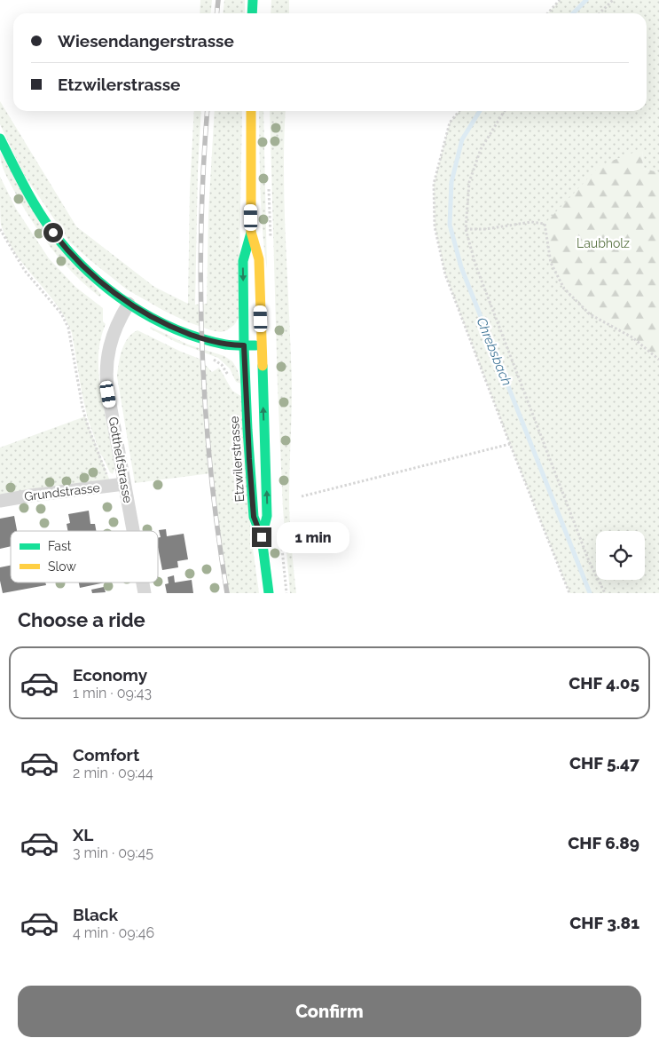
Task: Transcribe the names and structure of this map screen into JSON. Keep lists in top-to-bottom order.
{
  "streets": {
    "main road": ["Etzwilerstrasse"],
    "street": ["Gotthelfstrasse", "Grundstrasse"]
  },
  "crossings": [
    ["Gotthelfstrasse", "Grundstrasse"]
  ],
  "water": ["Chrebsbach"],
  "parks": ["Laubholz"],
  "legend": ["Fast", "Slow"],
  "page": {
    "banner": ["Wiesendangerstrasse", "Etzwilerstrasse"],
    "bubble": "1 min",
    "heading": "Choose a ride",
    "list": [
      {
        "name": "Economy",
        "note": "1 min · 09:43",
        "value": "CHF 4.05"
      },
      {
        "name": "Comfort",
        "note": "2 min · 09:44",
        "value": "CHF 5.47"
      },
      {
        "name": "XL",
        "note": "3 min · 09:45",
        "value": "CHF 6.89"
      },
      {
        "name": "Black",
        "note": "4 min · 09:46",
        "value": "CHF 3.81"
      }
    ],
    "buttons": "Confirm"
  }
}
